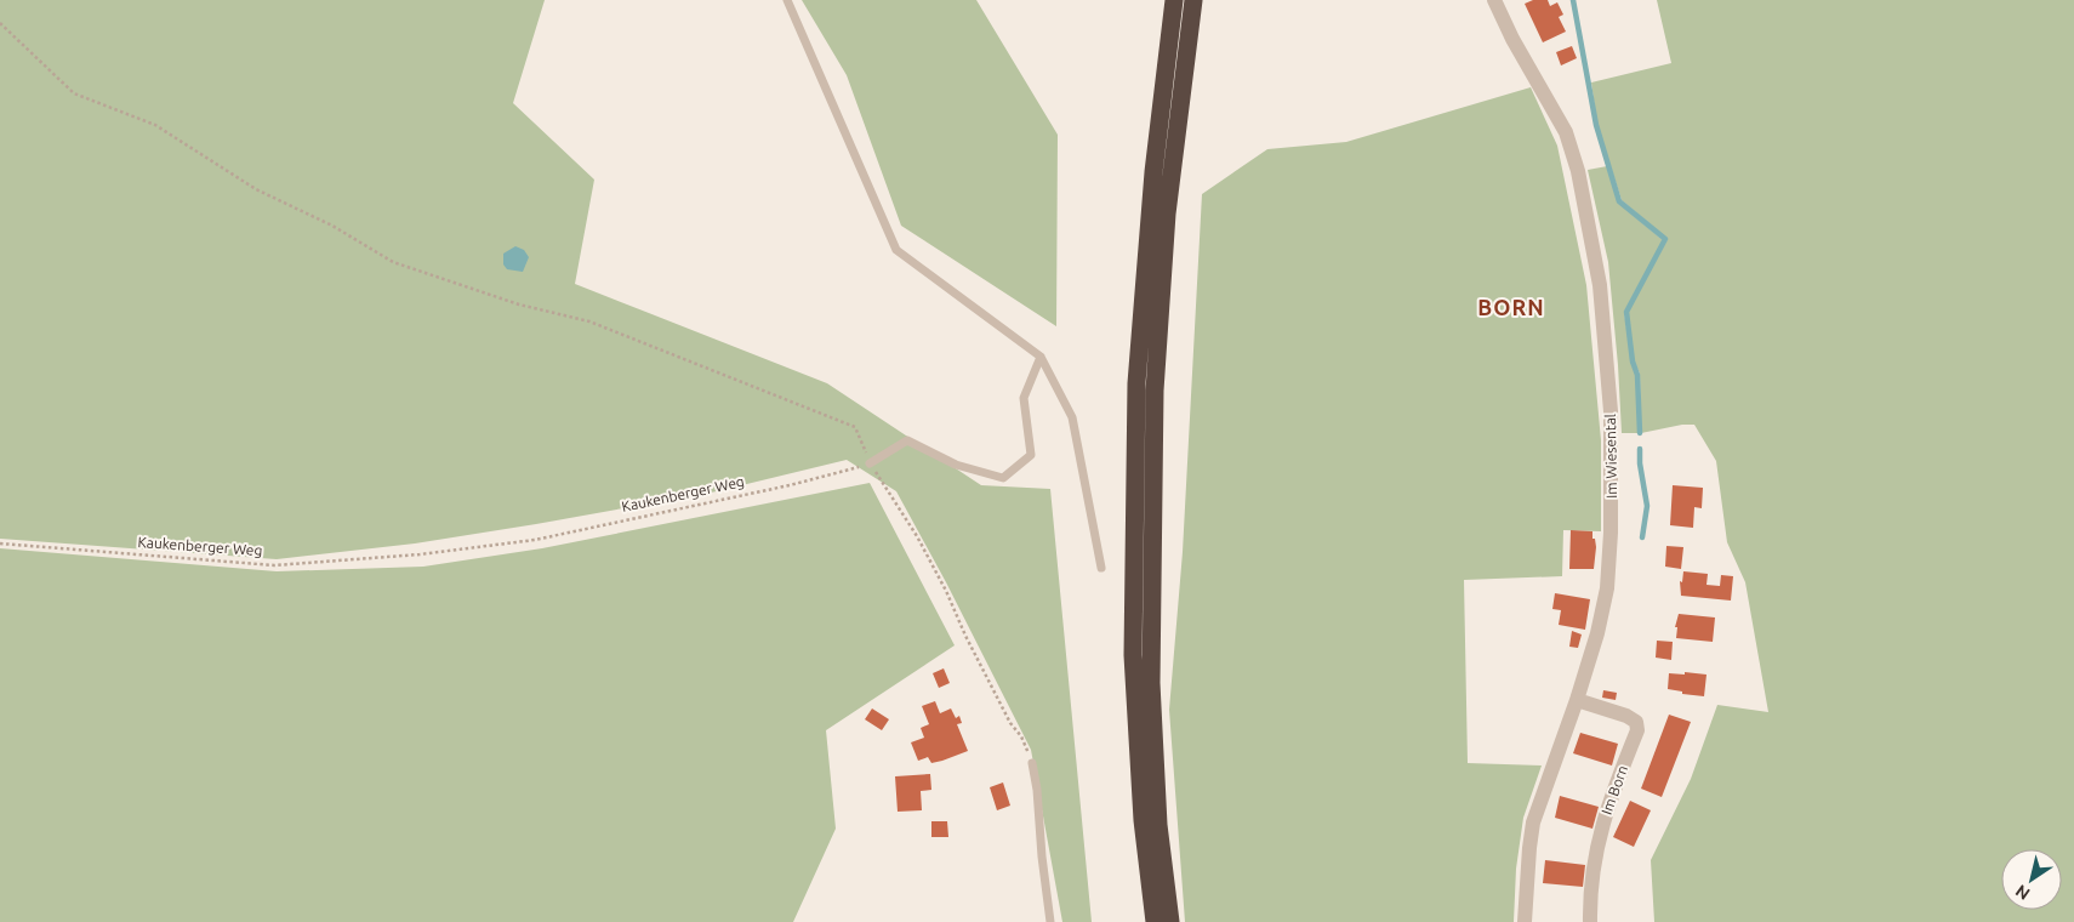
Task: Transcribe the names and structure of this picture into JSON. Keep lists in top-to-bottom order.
{
  "streets": {
    "street": ["Im Wiesental", "Im Born"],
    "path": ["Kaukenberger Weg"]
  },
  "crossings": [
    ["Im Wiesental", "Im Born"]
  ],
  "districts": ["BORN"],
  "north": "bottom left"
}
